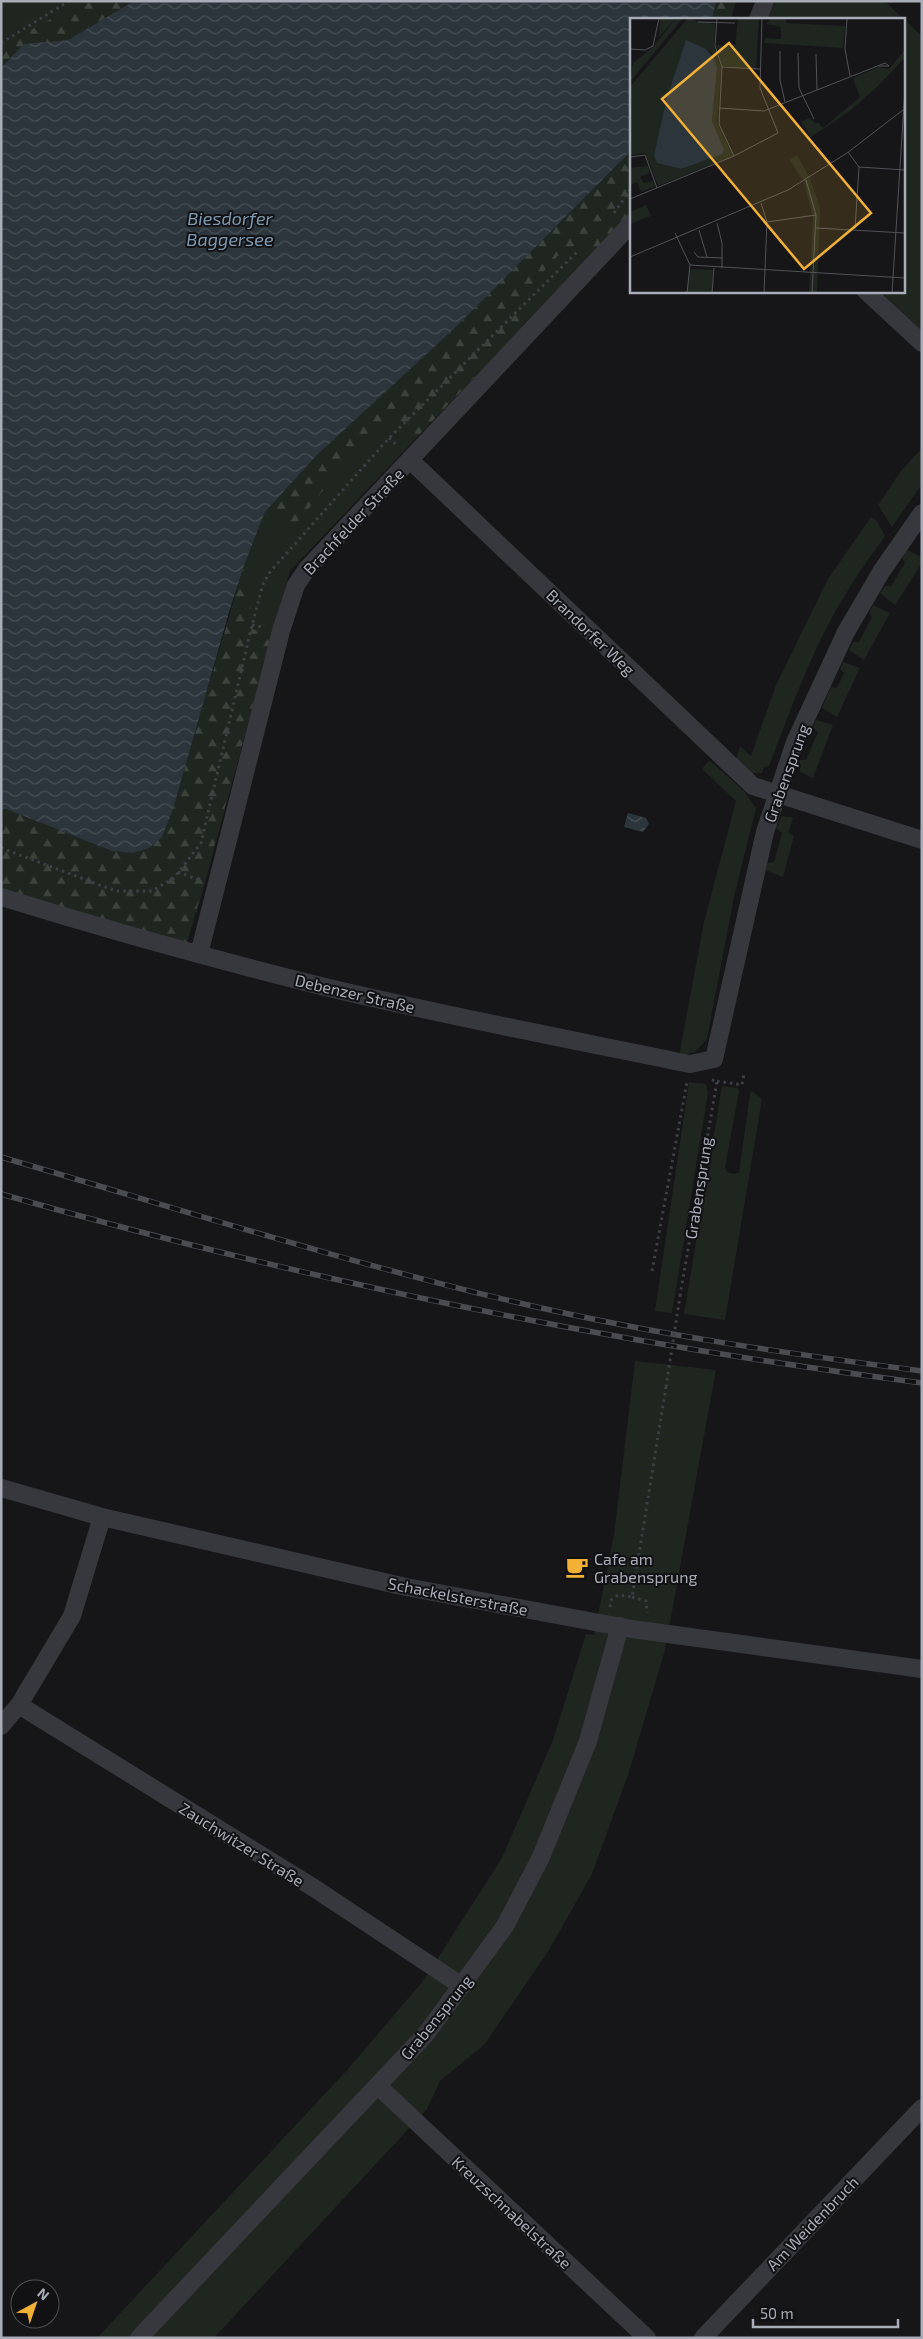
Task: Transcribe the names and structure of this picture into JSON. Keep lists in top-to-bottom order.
{
  "streets": {
    "street": [
      "Brachfelder Straße",
      "Brandorfer Weg",
      "Grabensprung",
      "Debenzer Straße",
      "Schackelsterstraße",
      "Zauchwitzer Straße",
      "Kreuzschnabelstraße",
      "Am Weidenbruch"
    ]
  },
  "crossings": [
    ["Brachfelder Straße", "Brandorfer Weg"],
    ["Brachfelder Straße", "Debenzer Straße"],
    ["Brandorfer Weg", "Grabensprung"],
    ["Grabensprung", "Debenzer Straße"],
    ["Grabensprung", "Schackelsterstraße"],
    ["Grabensprung", "Zauchwitzer Straße"],
    ["Grabensprung", "Kreuzschnabelstraße"]
  ],
  "water": ["Biesdorfer Baggersee"],
  "places": {
    "cafe": ["Cafe am Grabensprung"]
  },
  "scale_bar": "50 m",
  "north": "top right"
}
